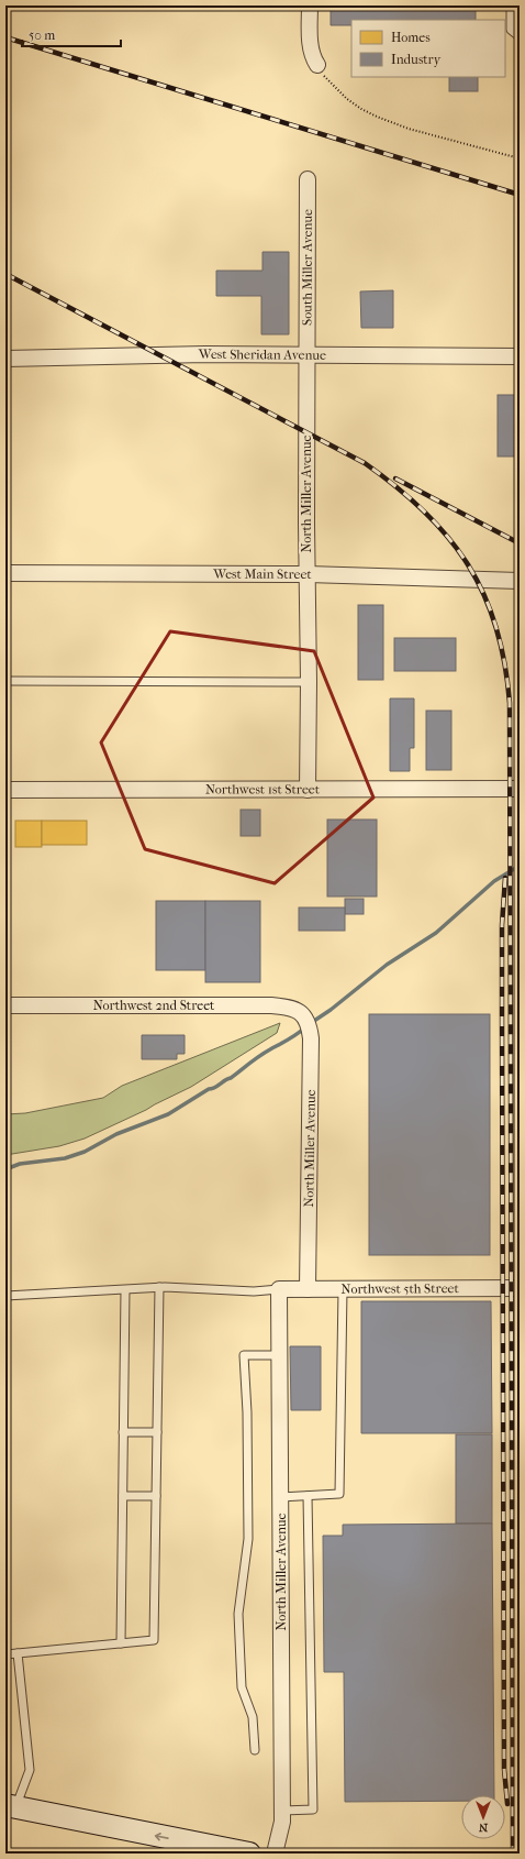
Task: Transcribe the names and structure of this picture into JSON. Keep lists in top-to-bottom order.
{
  "streets": {
    "street": [
      "South Miller Avenue",
      "West Sheridan Avenue",
      "North Miller Avenue",
      "West Main Street",
      "Northwest 1st Street",
      "Northwest 2nd Street",
      "Northwest 5th Street"
    ]
  },
  "crossings": [
    ["South Miller Avenue", "West Sheridan Avenue"],
    ["South Miller Avenue", "North Miller Avenue"],
    ["West Sheridan Avenue", "North Miller Avenue"],
    ["North Miller Avenue", "West Main Street"],
    ["North Miller Avenue", "Northwest 1st Street"],
    ["North Miller Avenue", "Northwest 2nd Street"],
    ["North Miller Avenue", "Northwest 5th Street"]
  ],
  "legend": ["Homes", "Industry"],
  "scale_bar": "50 m",
  "north": "bottom"
}
